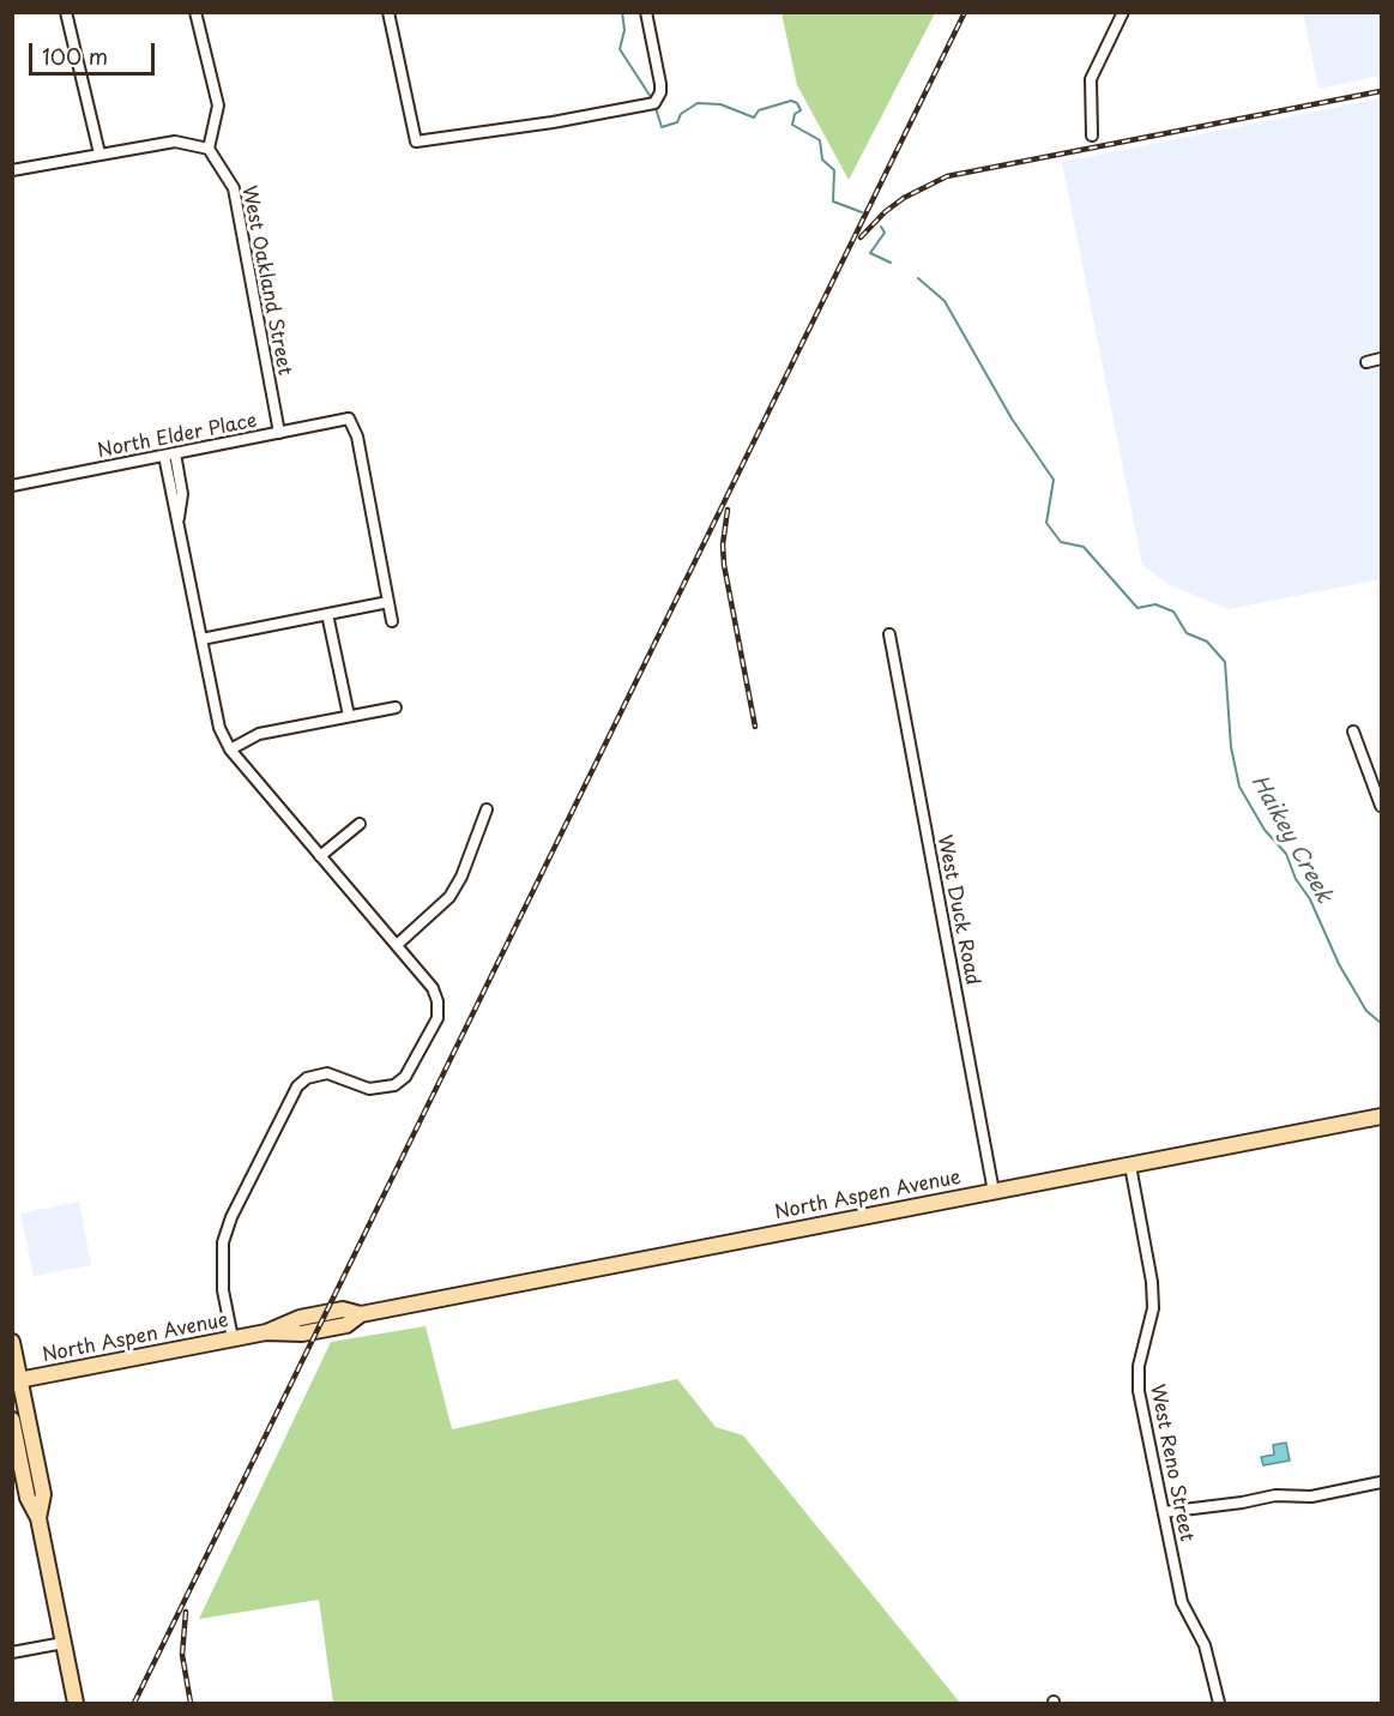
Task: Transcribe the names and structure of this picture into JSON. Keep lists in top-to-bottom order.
{
  "streets": {
    "main road": ["North Aspen Avenue"],
    "street": [
      "West Oakland Street",
      "North Elder Place",
      "West Duck Road",
      "West Reno Street"
    ]
  },
  "crossings": [
    ["West Oakland Street", "North Elder Place"],
    ["West Duck Road", "North Aspen Avenue"],
    ["North Aspen Avenue", "West Reno Street"]
  ],
  "water": ["Haikey Creek"],
  "scale_bar": "100 m"
}
